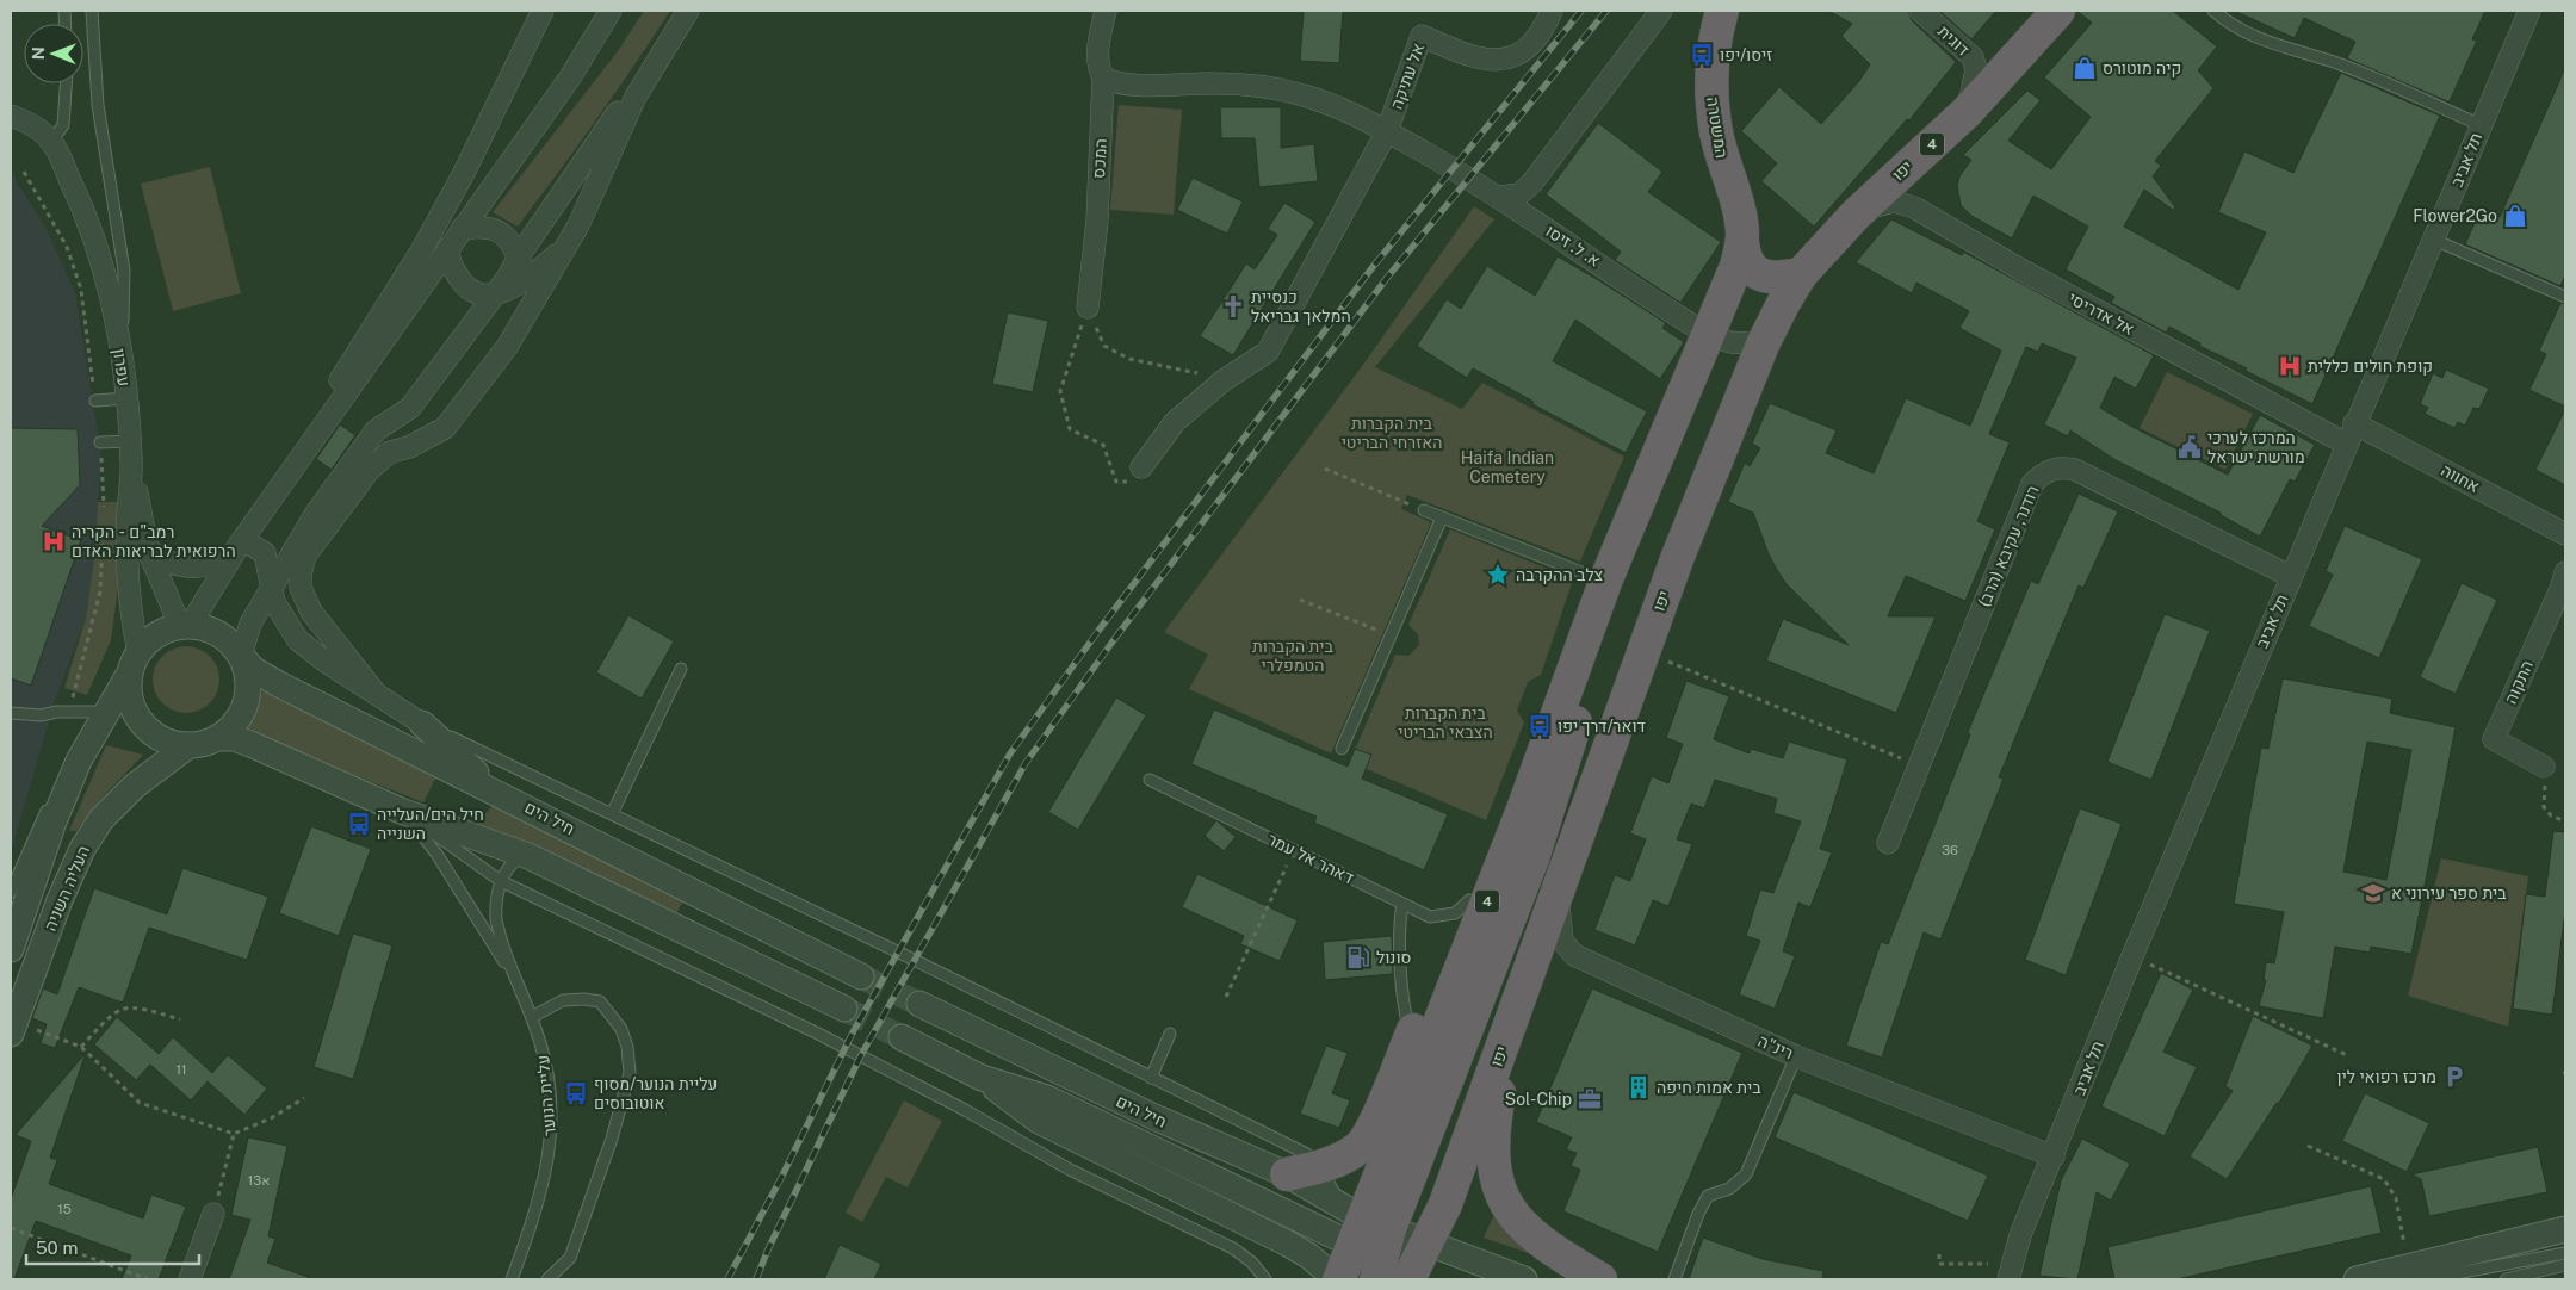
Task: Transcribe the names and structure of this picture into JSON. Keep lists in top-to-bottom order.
{
  "streets": {
    "highway": ["המשטרה", "4", "יפו"],
    "street": [
      "דוגית",
      "אל עתיקה",
      "המכס",
      "תל אביב",
      "א. ל. זיסו",
      "אל אדריסי",
      "עפרון",
      "אחווה",
      "רודנר, עקיבא (הרב)",
      "התקוה",
      "חיל הים",
      "העליה השניה",
      "רינ\"ה"
    ],
    "lane": ["דאהר אל עמר", "עליית הנוער"]
  },
  "crossings": [
    ["דוגית", "יפו"],
    ["אל עתיקה", "א. ל. זיסו"],
    ["המשטרה", "4"],
    ["4", "יפו"],
    ["4", "א. ל. זיסו"],
    ["4", "חיל הים"],
    ["המכס", "א. ל. זיסו"],
    ["תל אביב", "אל אדריסי"],
    ["תל אביב", "אחווה"],
    ["תל אביב", "רודנר, עקיבא (הרב)"],
    ["תל אביב", "רינ\"ה"],
    ["יפו", "א. ל. זיסו"],
    ["יפו", "אל אדריסי"],
    ["יפו", "חיל הים"],
    ["יפו", "רינ\"ה"],
    ["עפרון", "חיל הים"],
    ["עפרון", "העליה השניה"],
    ["חיל הים", "העליה השניה"]
  ],
  "parks": [
    "בית הקברות האזרחי הבריטי",
    "Haifa Indian Cemetery",
    "בית הקברות הטמפלרי",
    "בית הקברות הצבאי הבריטי"
  ],
  "places": {
    "bus stop": [
      "זיסו/יפו",
      "דואר/דרך יפו",
      "חיל הים/העלייה השנייה",
      "עליית הנוער/מסוף אוטובוסים"
    ],
    "shop": ["קיה מוטורס", "Flower2Go"],
    "church": ["כנסיית המלאך גבריאל"],
    "hospital": ["קופת חולים כללית", "רמב\"ם - הקריה הרפואית לבריאות האדם"],
    "public building": ["המרכז לערכי מורשת ישראל"],
    "place": ["צלב ההקרבה"],
    "school or university": ["בית ספר עירוני א"],
    "fuel station": ["סונול"],
    "parking": ["מרכז רפואי לין"],
    "building": ["בית אמות חיפה"],
    "office": ["Sol-Chip"]
  },
  "house_numbers": [
    "36",
    "11",
    "13א",
    "15"
  ],
  "scale_bar": "50 m",
  "north": "left"
}
